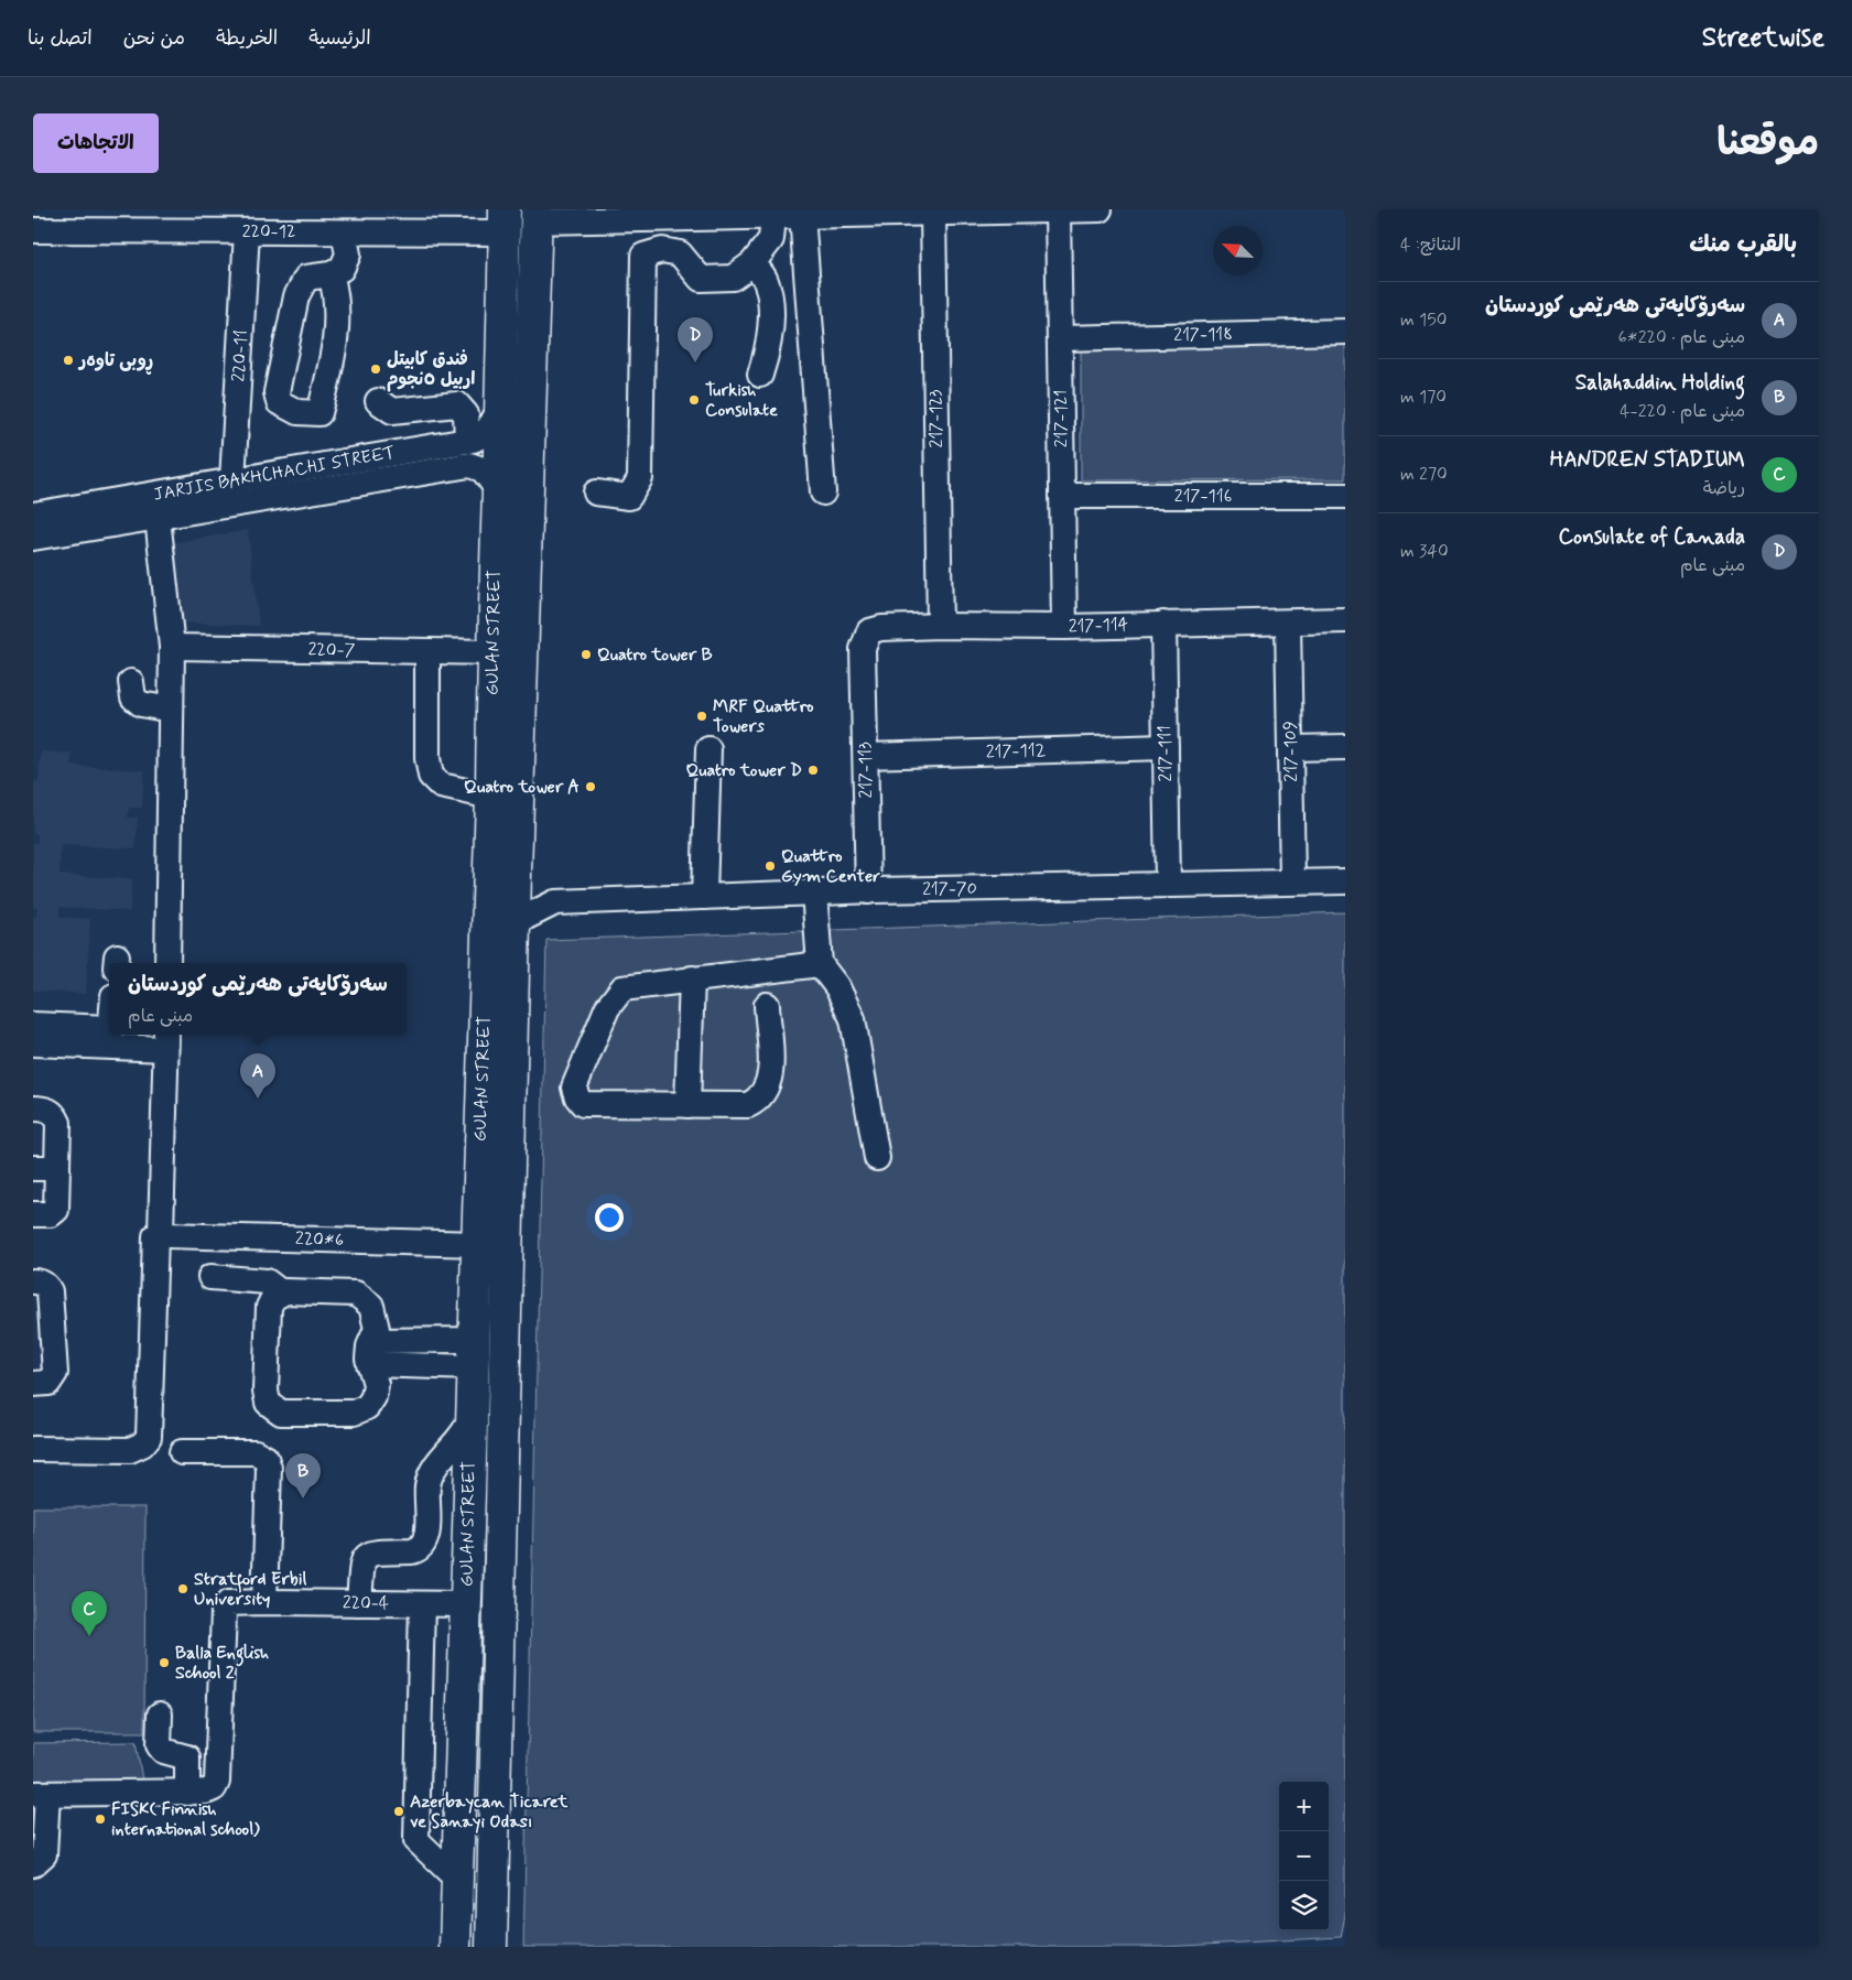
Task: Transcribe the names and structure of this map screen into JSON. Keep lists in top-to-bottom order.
{
  "streets": {
    "main road": ["GULAN STREET"],
    "street": [
      "220-12",
      "217-118",
      "220-11",
      "217-123",
      "217-121",
      "JARJIS BAKHCHACHI STREET",
      "217-116",
      "217-114",
      "220-7",
      "217-112",
      "217-109",
      "217-111",
      "217-113",
      "217-70",
      "220*6",
      "220-4"
    ]
  },
  "crossings": [
    ["220-12", "220-11"],
    ["220-12", "GULAN STREET"],
    ["217-118", "217-121"],
    ["220-11", "JARJIS BAKHCHACHI STREET"],
    ["217-123", "217-114"],
    ["217-121", "217-116"],
    ["217-121", "217-114"],
    ["JARJIS BAKHCHACHI STREET", "GULAN STREET"],
    ["217-114", "217-109"],
    ["217-114", "217-111"],
    ["217-114", "217-113"],
    ["GULAN STREET", "220-7"],
    ["GULAN STREET", "217-70"],
    ["GULAN STREET", "220*6"],
    ["GULAN STREET", "220-4"],
    ["217-112", "217-111"],
    ["217-112", "217-113"],
    ["217-109", "217-70"],
    ["217-111", "217-70"],
    ["217-113", "217-70"]
  ],
  "places": [
    "ڕوبی تاوەر",
    "فندق كابيتل اربيل ٥نجوم",
    "Turkish Consulate",
    "Quatro tower B",
    "MRF Quattro Towers",
    "Quatro tower D",
    "Quatro tower A",
    "Quattro Gym Center",
    "Stratford Erbil University",
    "Balla English School 2",
    "Azerbaycan Ticaret ve Sanayi Odası",
    "FISK( Finnish international school)"
  ],
  "north": "top left",
  "page": {
    "header": "Streetwise",
    "nav": [
      "الرئيسية",
      "الخريطة",
      "من نحن",
      "اتصل بنا"
    ],
    "title": "موقعنا",
    "buttons": "الاتجاهات",
    "heading": ["بالقرب منك", "النتائج: 4"],
    "list": [
      {
        "mark": "A",
        "name": "سەرۆكایەتی هەرێمی كوردستان",
        "note": "مبنى عام · 220*6",
        "value": "150 m"
      },
      {
        "mark": "B",
        "name": "Salahaddin Holding",
        "note": "مبنى عام · 220-4",
        "value": "170 m"
      },
      {
        "mark": "C",
        "name": "HANDREN STADIUM",
        "note": "رياضة",
        "value": "270 m"
      },
      {
        "mark": "D",
        "name": "Consulate of Canada",
        "note": "مبنى عام",
        "value": "340 m"
      }
    ],
    "pins": [
      "D",
      "A",
      "B",
      "C"
    ],
    "popup": ["سەرۆكایەتی هەرێمی كوردستان", "مبنى عام"],
    "map_buttons": ["+", "−"]
  }
}
